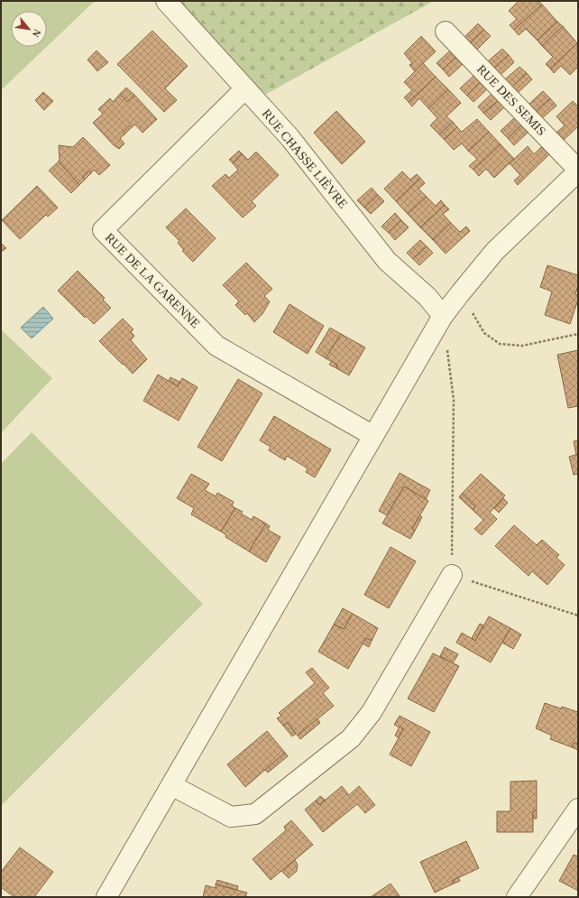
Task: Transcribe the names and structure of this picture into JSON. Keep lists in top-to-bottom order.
{
  "streets": {
    "street": ["RUE DES SEMIS", "RUE CHASSE LIÈVRE", "RUE DE LA GARENNE"]
  },
  "crossings": [
    ["RUE CHASSE LIÈVRE", "RUE DE LA GARENNE"]
  ],
  "north": "bottom right"
}
